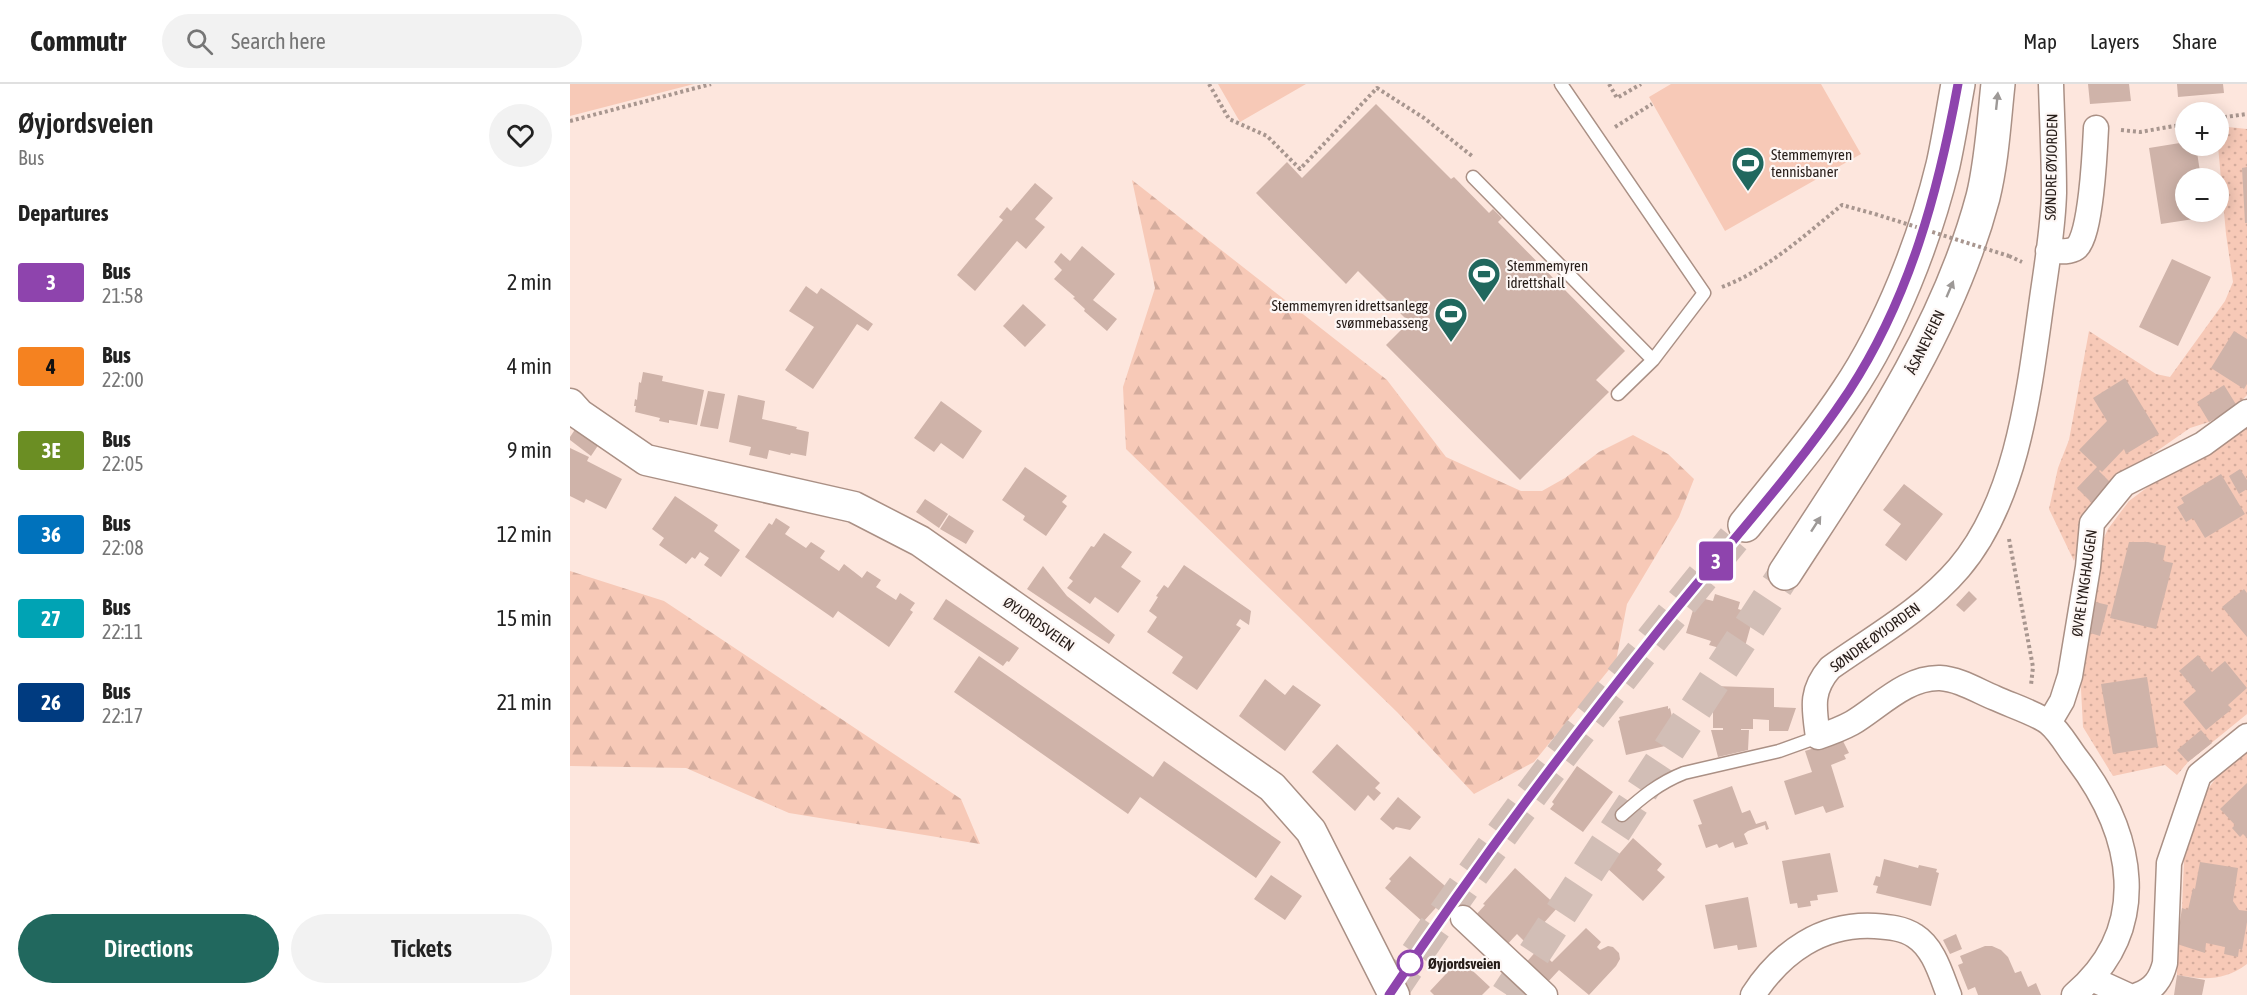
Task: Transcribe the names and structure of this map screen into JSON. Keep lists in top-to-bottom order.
{
  "streets": {
    "highway": ["ÅSANEVEIEN"],
    "street": ["SØNDRE ØYJORDEN", "ØVRE LYNGHAUGEN", "ØYJORDSVEIEN"]
  },
  "places": {
    "sports": ["Stemmemyren tennisbaner", "Stemmemyren idrettshall", "Stemmemyren idrettsanlegg svømmebasseng"],
    "other": ["Øyjordsveien"]
  },
  "lines": ["bus line 3"],
  "page": {
    "header": "Commutr",
    "search": "Search here",
    "nav": ["Map", "Layers", "Share"],
    "heading": [
      ["Øyjordsveien", "Bus"],
      "Departures"
    ],
    "on_map": "3",
    "map_buttons": ["+", "−"],
    "list": [
      {
        "mark": "3",
        "name": "Bus",
        "note": "21:58",
        "value": "2 min"
      },
      {
        "mark": "4",
        "name": "Bus",
        "note": "22:00",
        "value": "4 min"
      },
      {
        "mark": "3E",
        "name": "Bus",
        "note": "22:05",
        "value": "9 min"
      },
      {
        "mark": "36",
        "name": "Bus",
        "note": "22:08",
        "value": "12 min"
      },
      {
        "mark": "27",
        "name": "Bus",
        "note": "22:11",
        "value": "15 min"
      },
      {
        "mark": "26",
        "name": "Bus",
        "note": "22:17",
        "value": "21 min"
      }
    ],
    "buttons": ["Directions", "Tickets"]
  }
}
